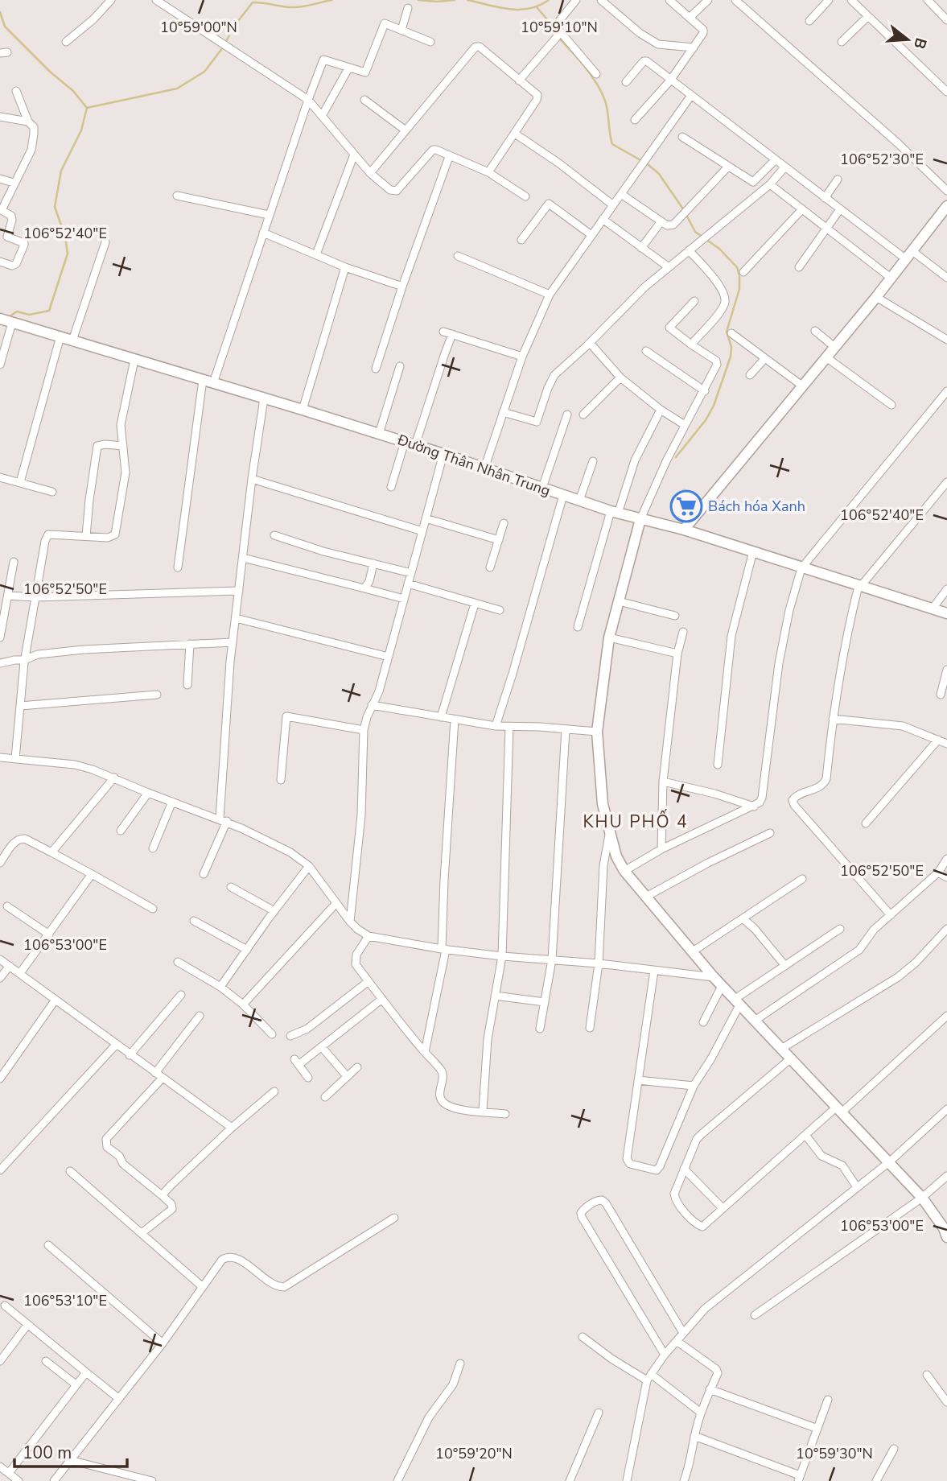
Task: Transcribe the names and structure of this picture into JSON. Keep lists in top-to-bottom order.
{
  "streets": {
    "street": ["Đường Thân Nhân Trung"]
  },
  "districts": ["KHU PHỐ 4"],
  "places": {
    "supermarket": ["Bách hóa Xanh"]
  },
  "scale_bar": "100 m",
  "north": "right",
  "coordinates": [
    "10°59'00\"N",
    "10°59'10\"N",
    "106°52'30\"E",
    "106°52'40\"E",
    "106°52'50\"E",
    "106°53'00\"E",
    "106°53'10\"E",
    "10°59'20\"N",
    "10°59'30\"N"
  ]
}
